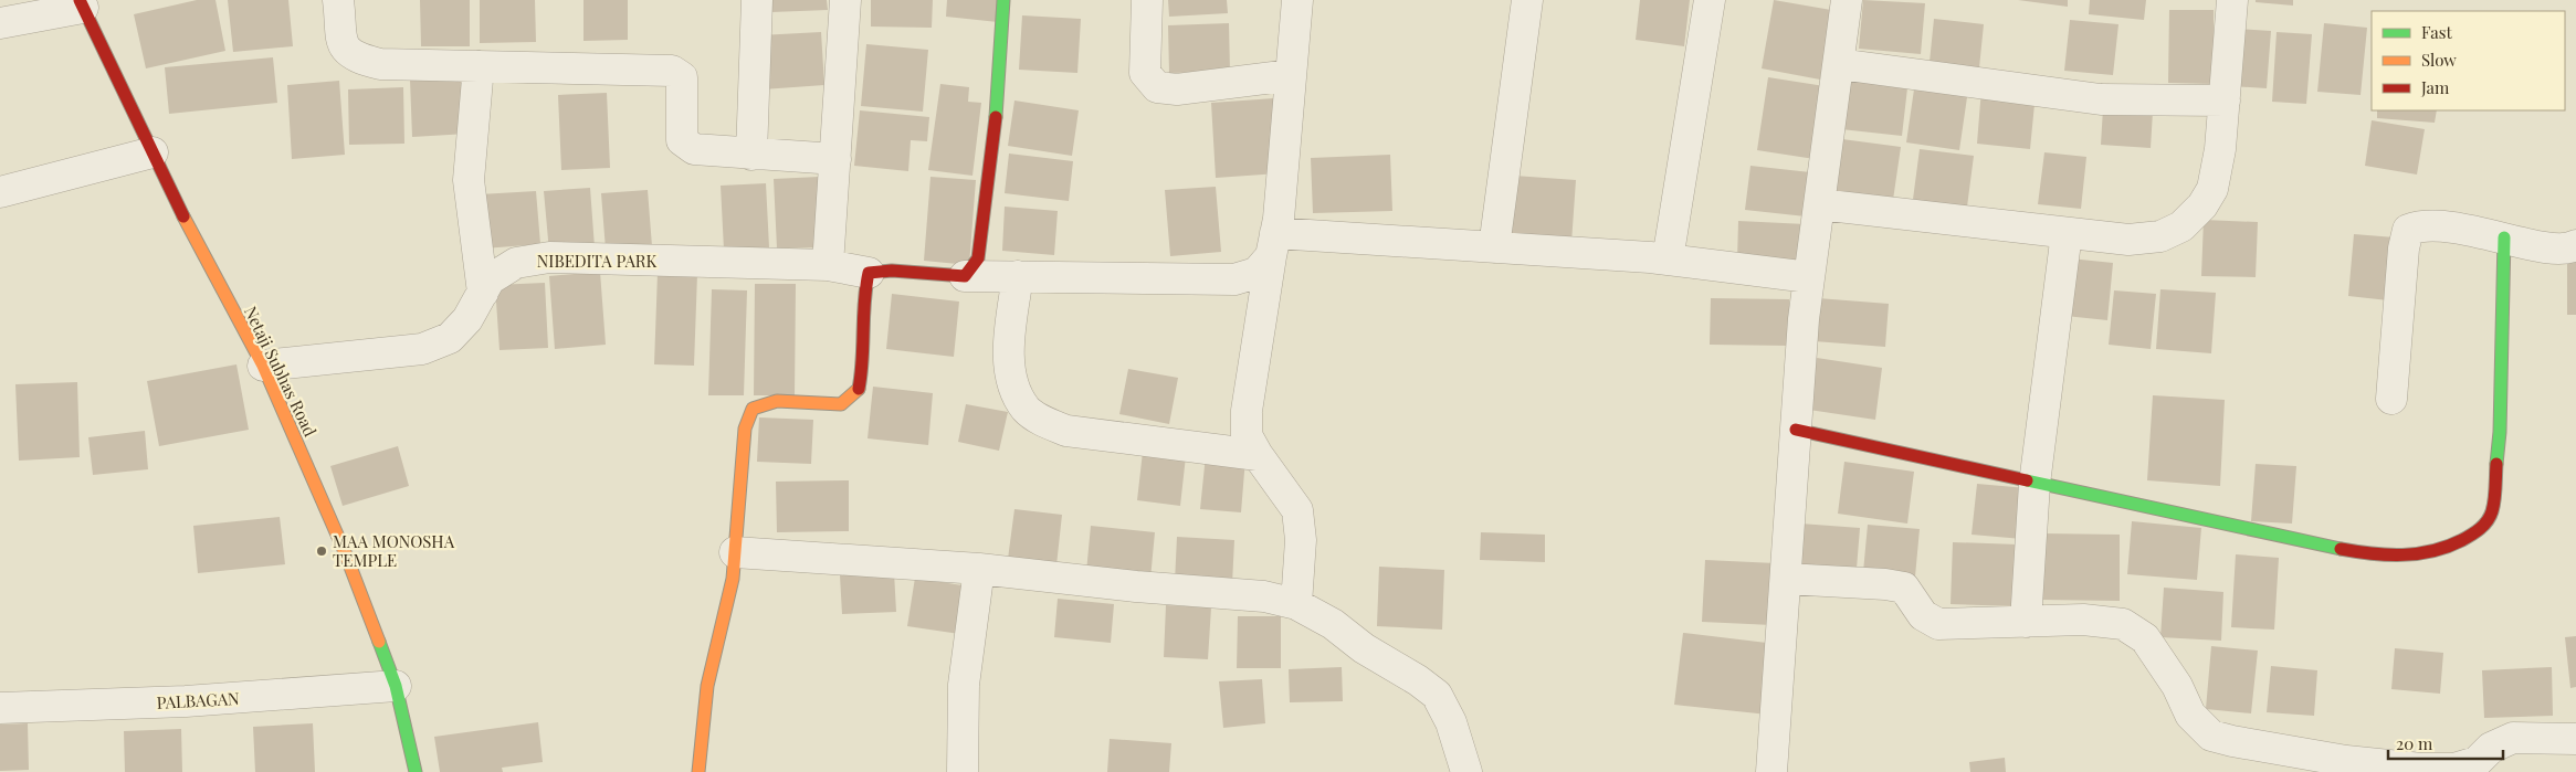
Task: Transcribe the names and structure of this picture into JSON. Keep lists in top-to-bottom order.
{
  "streets": {
    "street": ["NIBEDITA PARK", "Netaji Subhas Road", "PALBAGAN"]
  },
  "crossings": [
    ["NIBEDITA PARK", "Netaji Subhas Road"],
    ["Netaji Subhas Road", "PALBAGAN"]
  ],
  "places": ["MAA MONOSHA TEMPLE"],
  "legend": ["Fast", "Slow", "Jam"],
  "scale_bar": "20 m"
}
